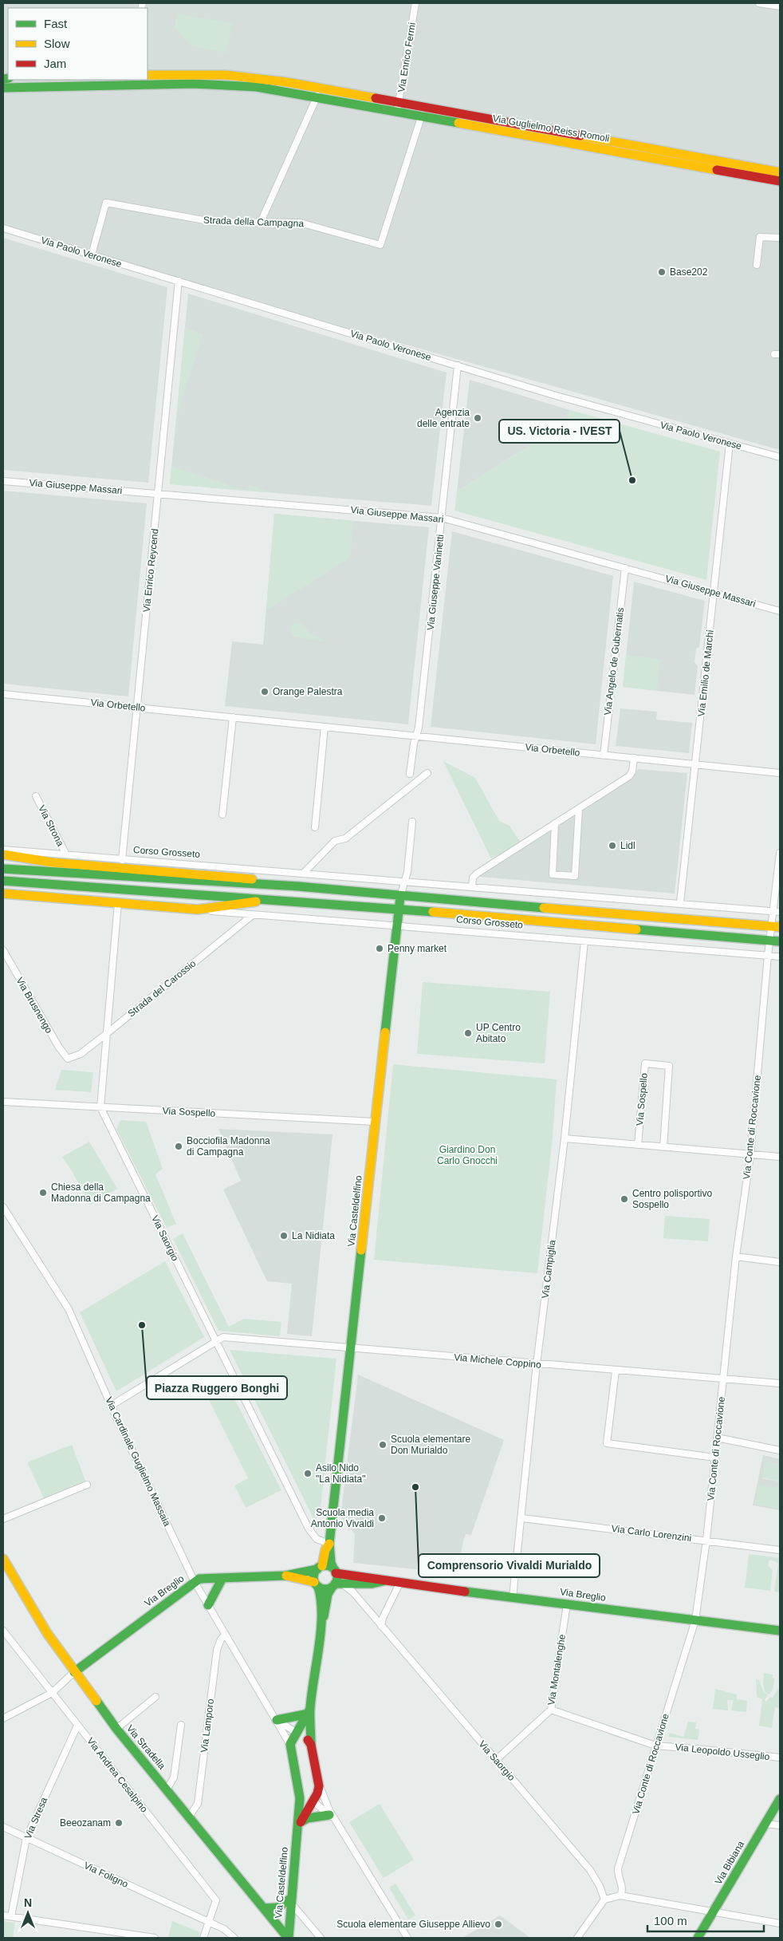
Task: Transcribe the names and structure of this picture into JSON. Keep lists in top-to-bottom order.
{
  "streets": {
    "main road": [
      "Via Guglielmo Reiss Romoli",
      "Corso Grosseto",
      "Via Casteldelfino",
      "Via Breglio",
      "Via Stradella",
      "Via Bibiana"
    ],
    "street": [
      "Via Enrico Fermi",
      "Strada della Campagna",
      "Via Paolo Veronese",
      "Via Giuseppe Massari",
      "Via Enrico Reycend",
      "Via Giuseppe Vaninetti",
      "Via Angelo de Gubernatis",
      "Via Emilio de Marchi",
      "Via Orbetello",
      "Via Strona",
      "Strada del Carossio",
      "Via Brusnengo",
      "Via Sospello",
      "Via Conte di Roccavione",
      "Via Saorgio",
      "Via Campiglia",
      "Via Michele Coppino",
      "Via Cardinale Guglielmo Massaia",
      "Via Carlo Lorenzini",
      "Via Montalenghe",
      "Via Lamporo",
      "Via Leopoldo Usseglio",
      "Via Andrea Cesalpino",
      "Via Stresa",
      "Via Foligno"
    ]
  },
  "crossings": [
    ["Via Enrico Fermi", "Via Guglielmo Reiss Romoli"],
    ["Via Guglielmo Reiss Romoli", "Strada della Campagna"],
    ["Strada della Campagna", "Via Paolo Veronese"],
    ["Via Paolo Veronese", "Via Enrico Reycend"],
    ["Via Paolo Veronese", "Via Giuseppe Vaninetti"],
    ["Via Paolo Veronese", "Via Emilio de Marchi"],
    ["Via Giuseppe Massari", "Via Enrico Reycend"],
    ["Via Giuseppe Massari", "Via Giuseppe Vaninetti"],
    ["Via Giuseppe Massari", "Via Angelo de Gubernatis"],
    ["Via Giuseppe Massari", "Via Emilio de Marchi"],
    ["Via Enrico Reycend", "Via Orbetello"],
    ["Via Enrico Reycend", "Corso Grosseto"],
    ["Via Giuseppe Vaninetti", "Via Orbetello"],
    ["Via Angelo de Gubernatis", "Via Orbetello"],
    ["Via Emilio de Marchi", "Via Orbetello"],
    ["Via Emilio de Marchi", "Corso Grosseto"],
    ["Via Strona", "Corso Grosseto"],
    ["Corso Grosseto", "Strada del Carossio"],
    ["Corso Grosseto", "Via Conte di Roccavione"],
    ["Corso Grosseto", "Via Casteldelfino"],
    ["Corso Grosseto", "Via Campiglia"],
    ["Strada del Carossio", "Via Brusnengo"],
    ["Via Sospello", "Via Casteldelfino"],
    ["Via Sospello", "Via Saorgio"],
    ["Via Conte di Roccavione", "Via Michele Coppino"],
    ["Via Conte di Roccavione", "Via Carlo Lorenzini"],
    ["Via Conte di Roccavione", "Via Breglio"],
    ["Via Conte di Roccavione", "Via Leopoldo Usseglio"],
    ["Via Casteldelfino", "Via Saorgio"],
    ["Via Casteldelfino", "Via Michele Coppino"],
    ["Via Casteldelfino", "Via Breglio"],
    ["Via Casteldelfino", "Via Stradella"],
    ["Via Saorgio", "Via Michele Coppino"],
    ["Via Saorgio", "Via Breglio"],
    ["Via Saorgio", "Via Montalenghe"],
    ["Via Campiglia", "Via Michele Coppino"],
    ["Via Campiglia", "Via Carlo Lorenzini"],
    ["Via Campiglia", "Via Breglio"],
    ["Via Cardinale Guglielmo Massaia", "Via Breglio"],
    ["Via Cardinale Guglielmo Massaia", "Via Lamporo"],
    ["Via Breglio", "Via Montalenghe"],
    ["Via Breglio", "Via Stradella"],
    ["Via Montalenghe", "Via Leopoldo Usseglio"],
    ["Via Lamporo", "Via Stradella"],
    ["Via Andrea Cesalpino", "Via Stresa"],
    ["Via Andrea Cesalpino", "Via Foligno"],
    ["Via Stresa", "Via Foligno"]
  ],
  "parks": ["Giardino Don Carlo Gnocchi"],
  "places": [
    "Base202",
    "Agenzia delle entrate",
    "US. Victoria - IVEST",
    "Orange Palestra",
    "Lidl",
    "Penny market",
    "UP Centro Abitato",
    "Bocciofila Madonna di Campagna",
    "Chiesa della Madonna di Campagna",
    "Centro polisportivo Sospello",
    "La Nidiata",
    "Piazza Ruggero Bonghi",
    "Scuola elementare Don Murialdo",
    "Asilo Nido \"La Nidiata\"",
    "Comprensorio Vivaldi Murialdo",
    "Scuola media Antonio Vivaldi",
    "Beeozanam",
    "Scuola elementare Giuseppe Allievo"
  ],
  "legend": ["Fast", "Slow", "Jam"],
  "scale_bar": "100 m",
  "north": "top"
}
